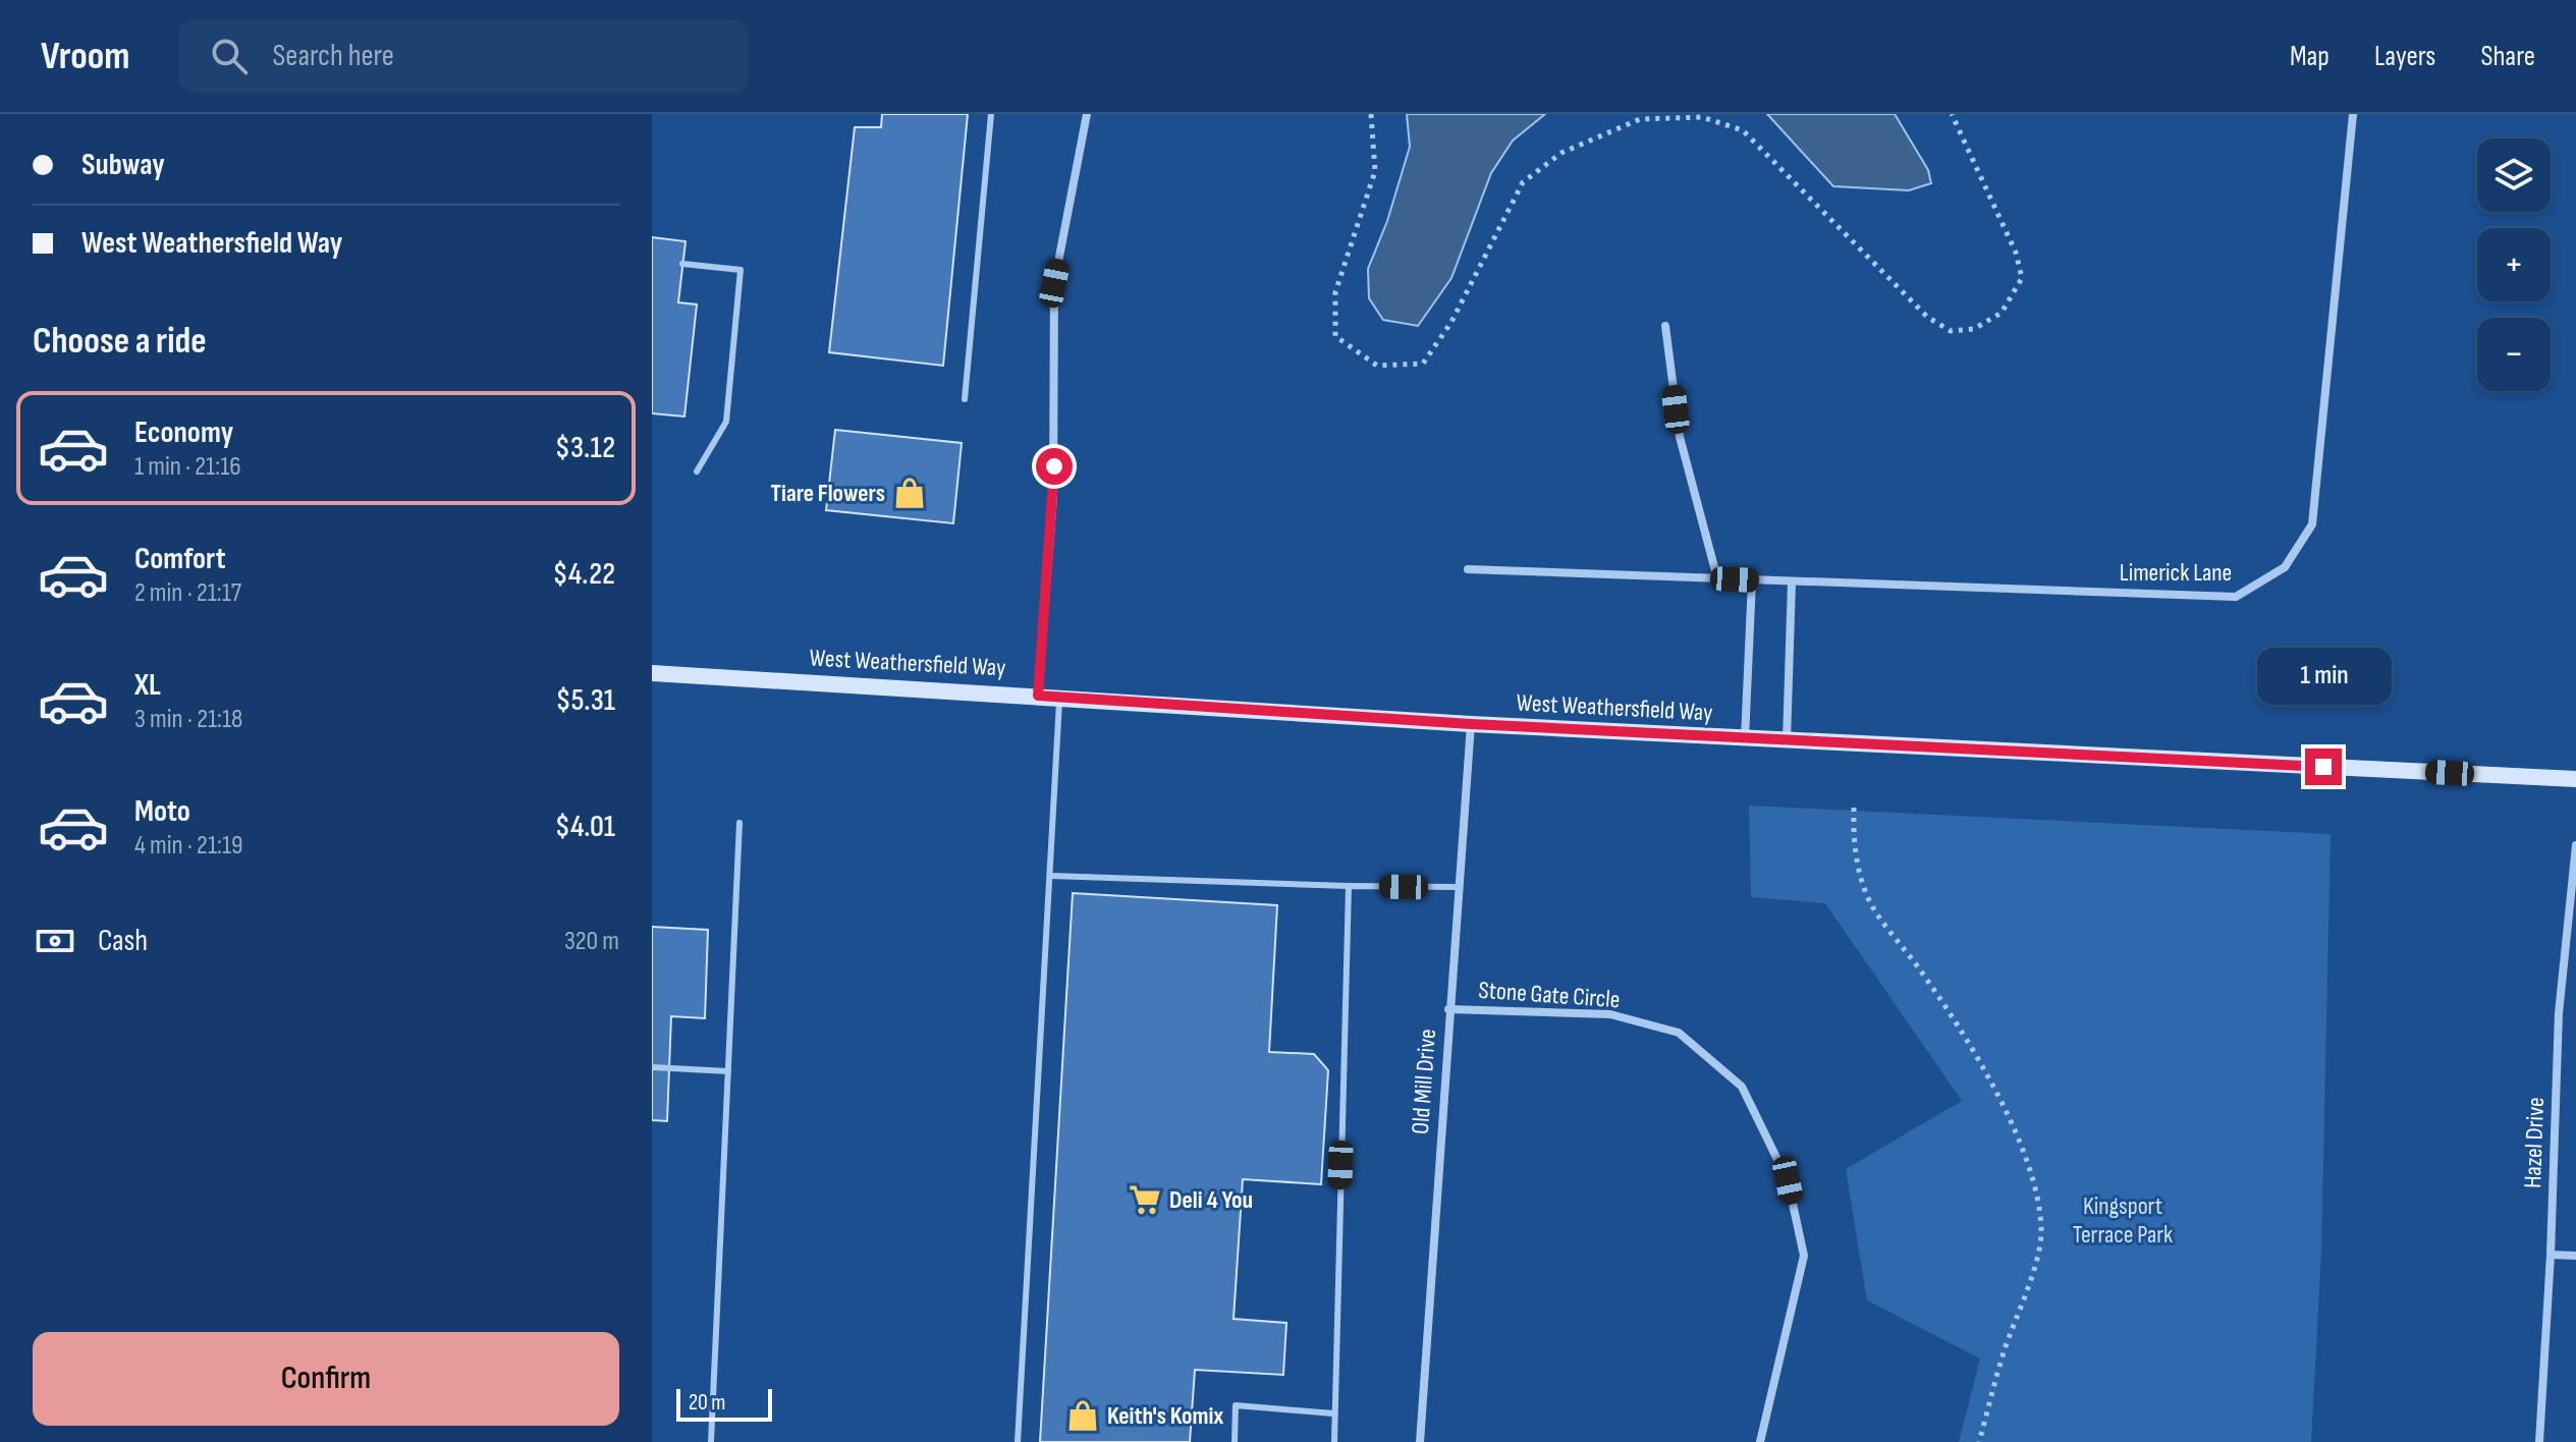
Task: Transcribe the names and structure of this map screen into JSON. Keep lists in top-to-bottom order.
{
  "streets": {
    "street": [
      "Limerick Lane",
      "West Weathersfield Way",
      "Stone Gate Circle",
      "Old Mill Drive",
      "Hazel Drive"
    ]
  },
  "crossings": [
    ["West Weathersfield Way", "Old Mill Drive"],
    ["Stone Gate Circle", "Old Mill Drive"]
  ],
  "parks": ["Kingsport Terrace Park"],
  "places": {
    "shop": ["Tiare Flowers", "Keith's Komix"],
    "supermarket": ["Deli 4 You"]
  },
  "scale_bar": "20 m",
  "page": {
    "header": "Vroom",
    "search": "Search here",
    "nav": ["Map", "Layers", "Share"],
    "banner": ["Subway", "West Weathersfield Way"],
    "map_buttons": ["+", "−"],
    "heading": "Choose a ride",
    "list": [
      {
        "name": "Economy",
        "note": "1 min · 21:16",
        "value": "$3.12"
      },
      {
        "name": "Comfort",
        "note": "2 min · 21:17",
        "value": "$4.22"
      },
      {
        "name": "XL",
        "note": "3 min · 21:18",
        "value": "$5.31"
      },
      {
        "name": "Moto",
        "note": "4 min · 21:19",
        "value": "$4.01"
      }
    ],
    "bubble": "1 min",
    "pay": ["Cash", "320 m"],
    "buttons": "Confirm",
    "scale": "20 m"
  }
}
